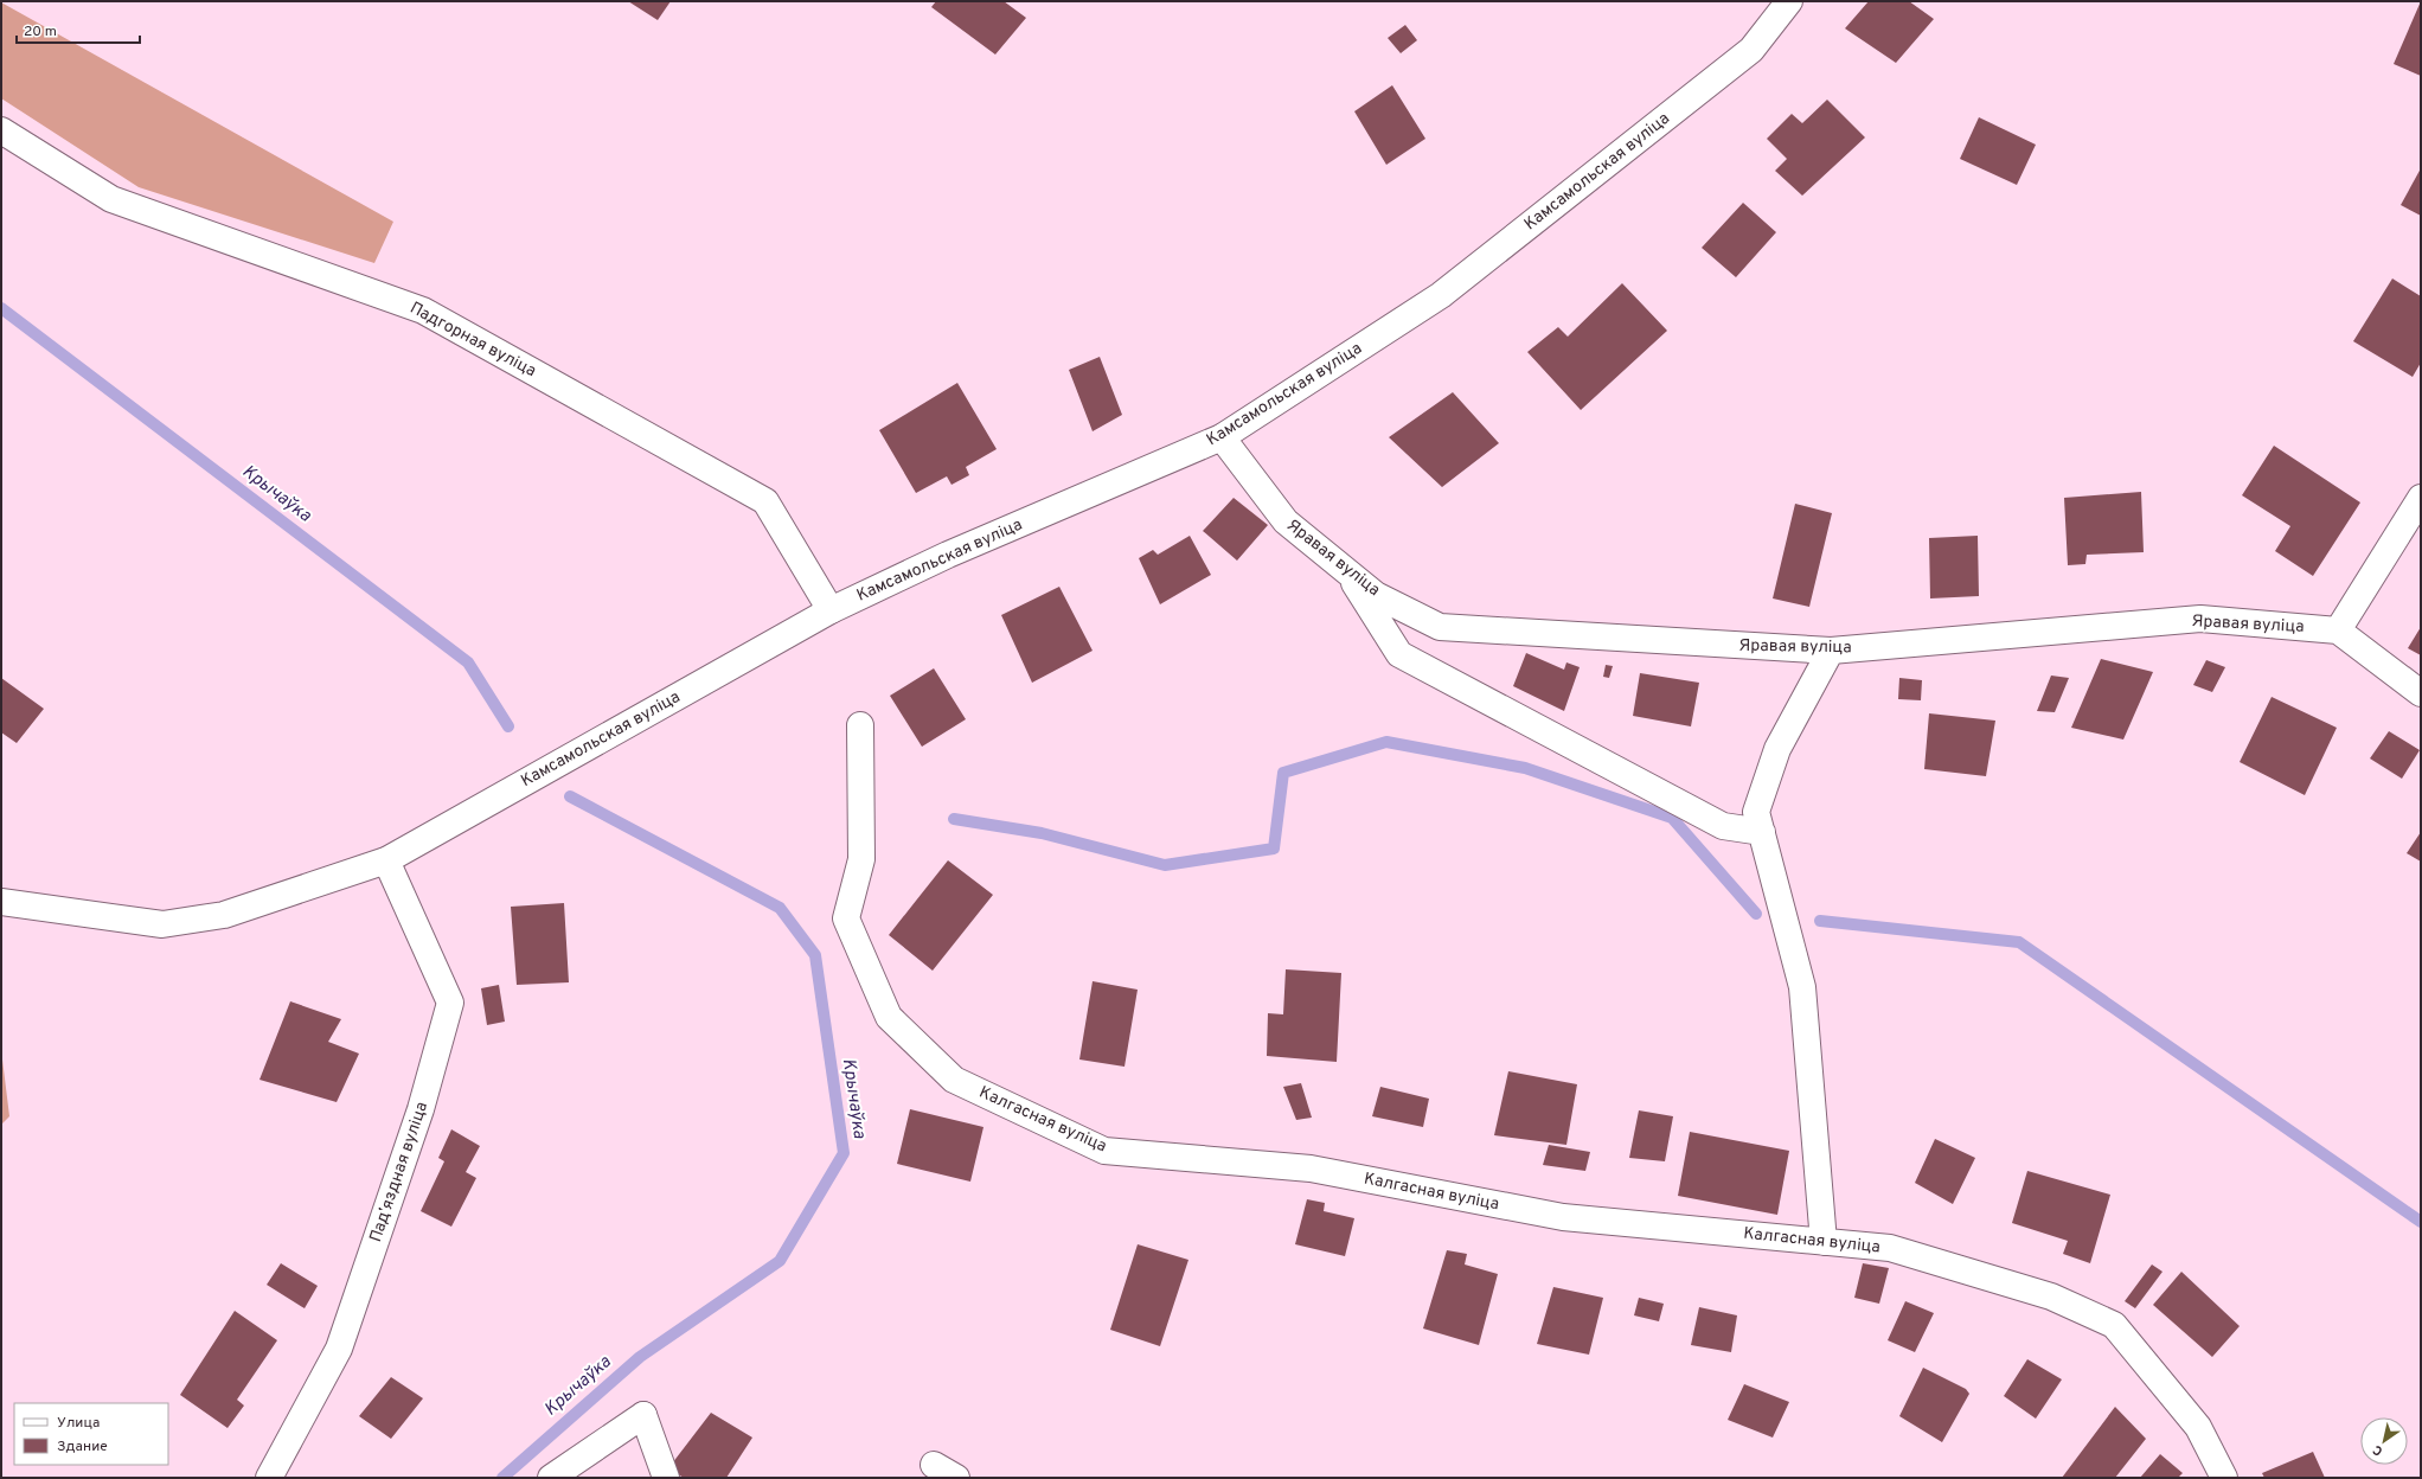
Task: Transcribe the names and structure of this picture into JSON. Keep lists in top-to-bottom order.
{
  "streets": {
    "street": [
      "Камсамольская вуліца",
      "Падгорная вуліца",
      "Яравая вуліца",
      "Калгасная вуліца",
      "Падʼяздная вуліца"
    ]
  },
  "crossings": [
    ["Камсамольская вуліца", "Падгорная вуліца"],
    ["Камсамольская вуліца", "Яравая вуліца"],
    ["Камсамольская вуліца", "Падʼяздная вуліца"]
  ],
  "water": ["Крычаўка"],
  "legend": ["Улица", "Здание"],
  "scale_bar": "20 m",
  "north": "bottom left"
}
